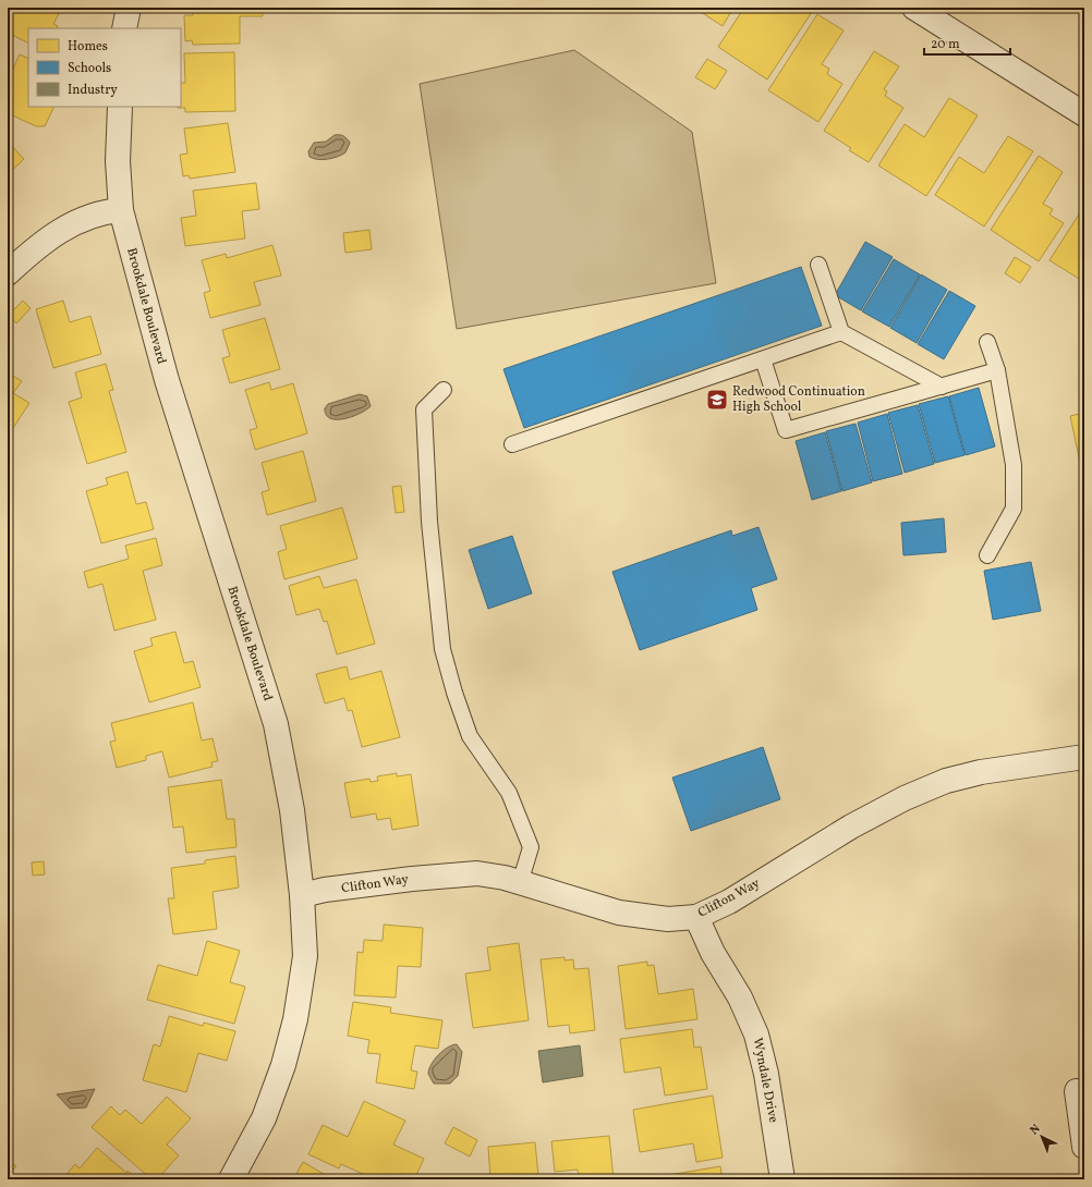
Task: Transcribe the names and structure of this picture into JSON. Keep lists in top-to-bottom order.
{
  "streets": {
    "street": ["Brookdale Boulevard", "Clifton Way", "Wyndale Drive"]
  },
  "crossings": [
    ["Brookdale Boulevard", "Clifton Way"],
    ["Clifton Way", "Wyndale Drive"]
  ],
  "places": {
    "school or university": ["Redwood Continuation High School"]
  },
  "legend": ["Homes", "Schools", "Industry"],
  "scale_bar": "20 m",
  "north": "top left"
}
